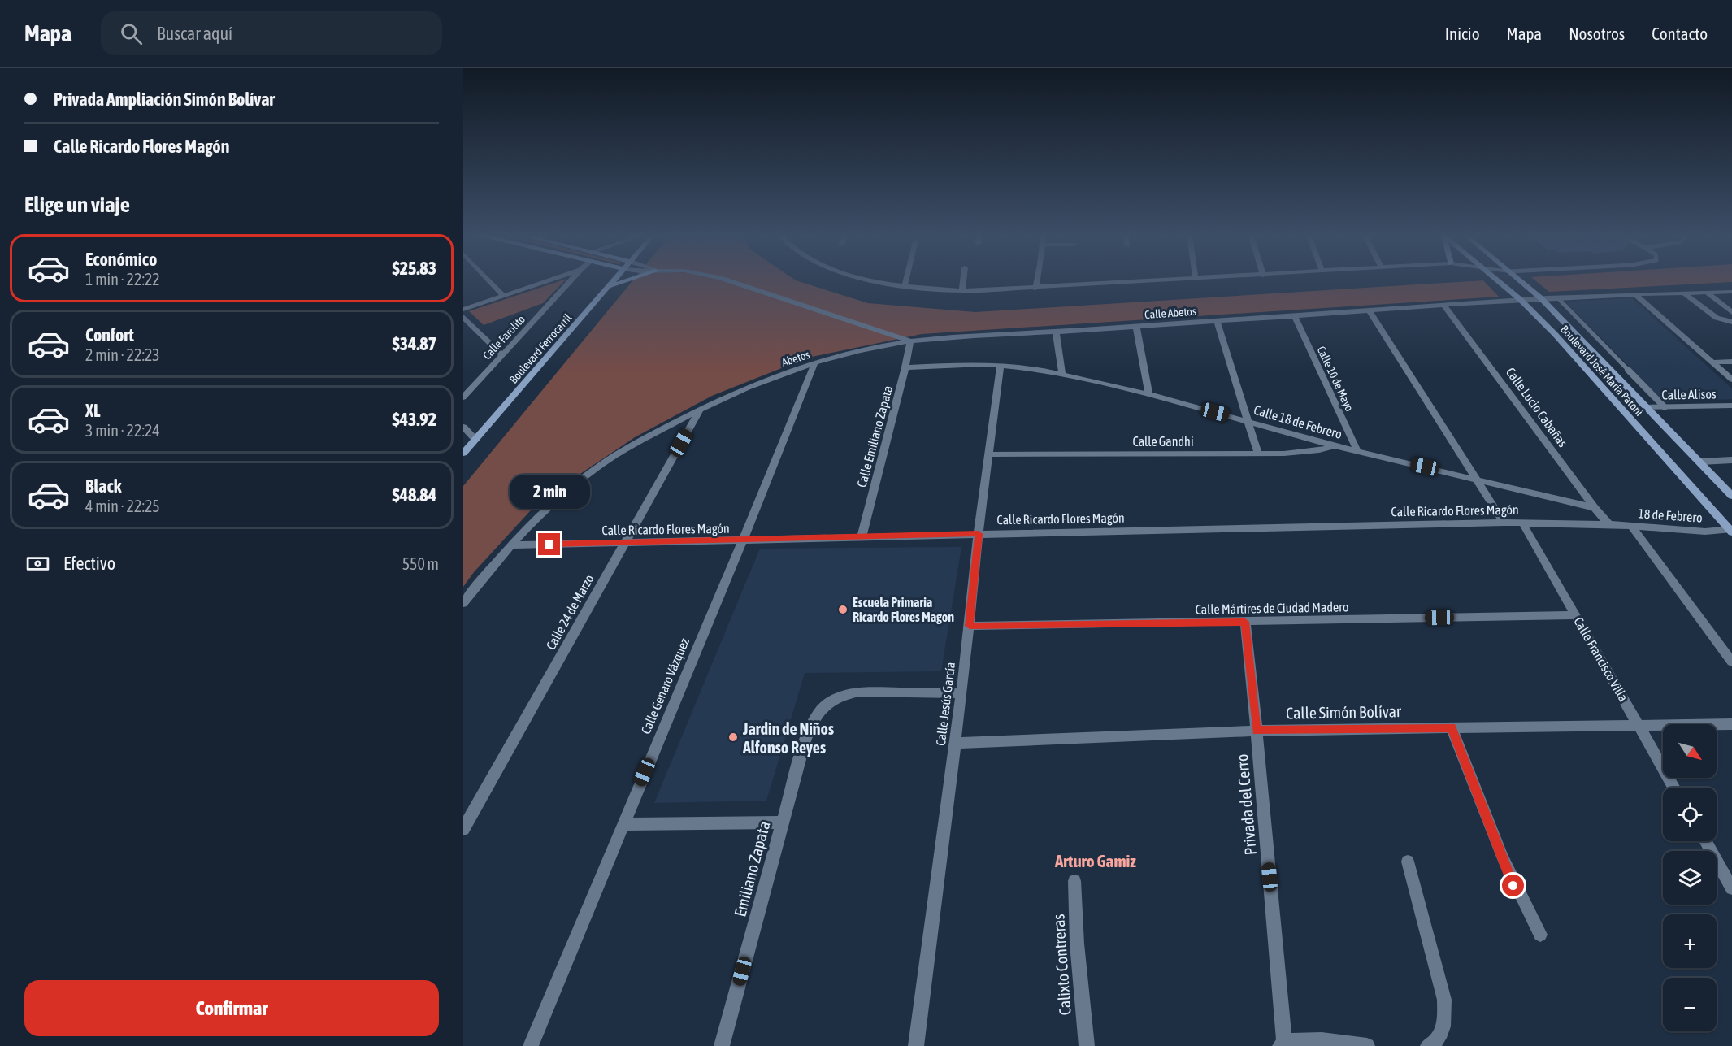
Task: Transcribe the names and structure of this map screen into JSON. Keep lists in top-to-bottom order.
{
  "streets": {
    "main road": ["Boulevard Ferrocarril", "Boulevard José María Patoni"],
    "street": [
      "Calle Abetos",
      "Calle Farolito",
      "Abetos",
      "Calle 10 de Mayo",
      "Calle Alisos",
      "Calle Lucio Cabañas",
      "Calle 18 de Febrero",
      "Calle Emiliano Zapata",
      "Calle Gandhi",
      "Calle Ricardo Flores Magón",
      "18 de Febrero",
      "Calle Mártires de Ciudad Madero",
      "Calle 24 de Marzo",
      "Calle Francisco Villa",
      "Calle Genaro Vázquez",
      "Calle Jesús García",
      "Calle Simón Bolívar",
      "Privada del Cerro",
      "Emiliano Zapata",
      "Calixto Contreras"
    ]
  },
  "crossings": [
    ["Calle Abetos", "Abetos"],
    ["Calle Abetos", "Boulevard José María Patoni"],
    ["Calle Abetos", "Calle 10 de Mayo"],
    ["Calle Abetos", "Calle Lucio Cabañas"],
    ["Abetos", "Calle Emiliano Zapata"],
    ["Abetos", "Calle Ricardo Flores Magón"],
    ["Abetos", "Calle 24 de Marzo"],
    ["Abetos", "Calle Genaro Vázquez"],
    ["Boulevard José María Patoni", "Calle Alisos"],
    ["Boulevard José María Patoni", "18 de Febrero"],
    ["Calle 10 de Mayo", "Calle 18 de Febrero"],
    ["Calle Lucio Cabañas", "Calle 18 de Febrero"],
    ["Calle Lucio Cabañas", "Calle Ricardo Flores Magón"],
    ["Calle Lucio Cabañas", "18 de Febrero"],
    ["Calle 18 de Febrero", "Calle Emiliano Zapata"],
    ["Calle 18 de Febrero", "Calle Gandhi"],
    ["Calle 18 de Febrero", "Calle Jesús García"],
    ["Calle Emiliano Zapata", "Calle Ricardo Flores Magón"],
    ["Calle Gandhi", "Calle Jesús García"],
    ["Calle Ricardo Flores Magón", "18 de Febrero"],
    ["Calle Ricardo Flores Magón", "Calle 24 de Marzo"],
    ["Calle Ricardo Flores Magón", "Calle Francisco Villa"],
    ["Calle Ricardo Flores Magón", "Calle Genaro Vázquez"],
    ["Calle Ricardo Flores Magón", "Calle Jesús García"],
    ["Calle Mártires de Ciudad Madero", "Calle Francisco Villa"],
    ["Calle Mártires de Ciudad Madero", "Calle Jesús García"],
    ["Calle Mártires de Ciudad Madero", "Privada del Cerro"],
    ["Calle Francisco Villa", "Calle Simón Bolívar"],
    ["Calle Jesús García", "Calle Simón Bolívar"],
    ["Calle Jesús García", "Emiliano Zapata"],
    ["Calle Simón Bolívar", "Privada del Cerro"]
  ],
  "districts": ["Arturo Gamiz"],
  "places": ["Escuela Primaria Ricardo Flores Magon", "Jardin de Niños Alfonso Reyes"],
  "north": "bottom right",
  "page": {
    "header": "Mapa",
    "search": "Buscar aquí",
    "nav": [
      "Inicio",
      "Mapa",
      "Nosotros",
      "Contacto"
    ],
    "banner": ["Privada Ampliación Simón Bolívar", "Calle Ricardo Flores Magón"],
    "heading": "Elige un viaje",
    "list": [
      {
        "name": "Económico",
        "note": "1 min · 22:22",
        "value": "$25.83"
      },
      {
        "name": "Confort",
        "note": "2 min · 22:23",
        "value": "$34.87"
      },
      {
        "name": "XL",
        "note": "3 min · 22:24",
        "value": "$43.92"
      },
      {
        "name": "Black",
        "note": "4 min · 22:25",
        "value": "$48.84"
      }
    ],
    "bubble": "2 min",
    "pay": ["Efectivo", "550 m"],
    "map_buttons": ["+", "−"],
    "buttons": "Confirmar"
  }
}
